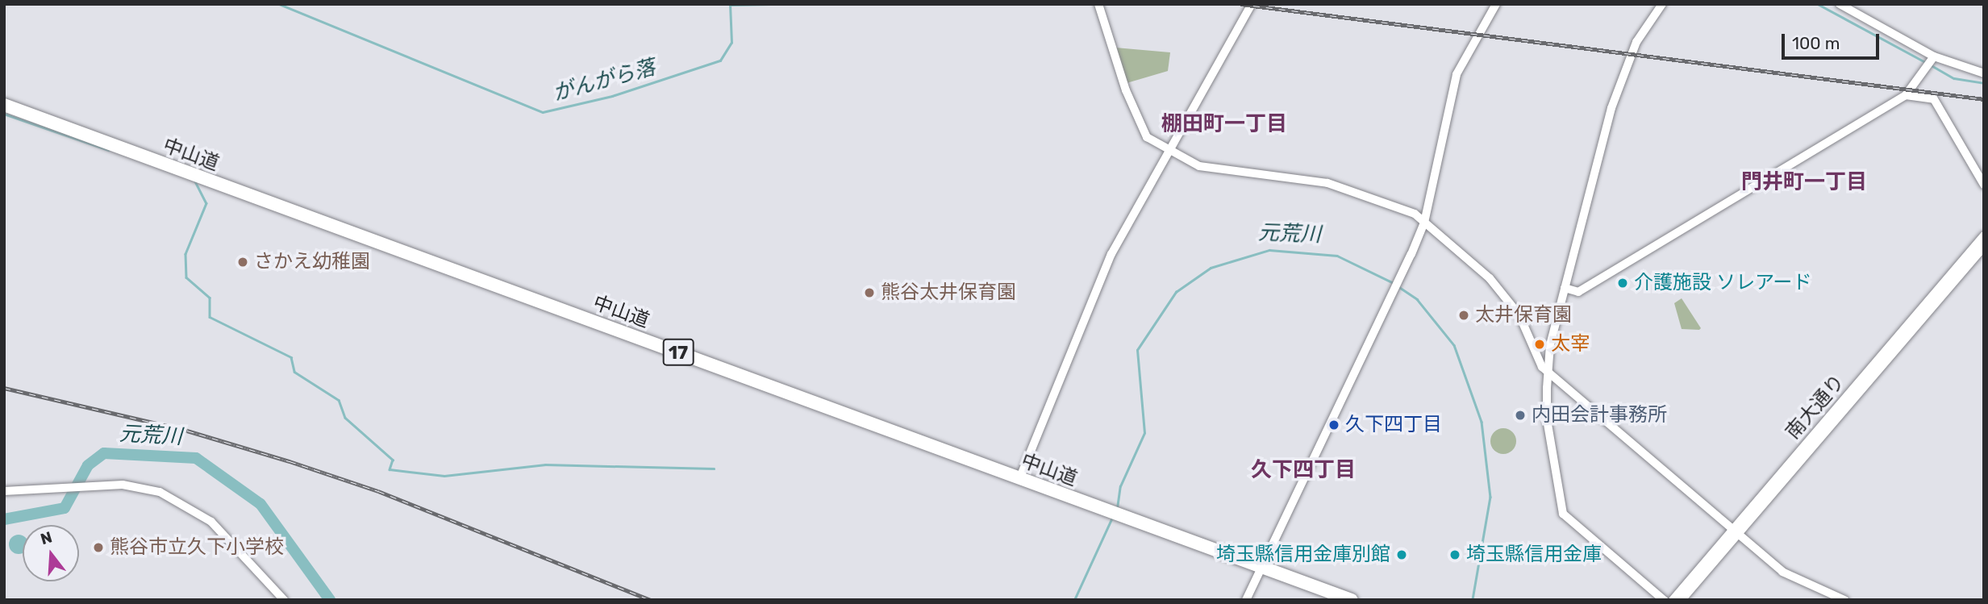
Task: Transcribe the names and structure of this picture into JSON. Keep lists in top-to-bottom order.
{
  "streets": {
    "highway": ["中山道", "17"],
    "street": ["南大通り"]
  },
  "districts": ["棚田町一丁目", "門井町一丁目", "久下四丁目"],
  "water": ["がんがら落", "元荒川"],
  "places": [
    "さかえ幼稚園",
    "介護施設 ソレアード",
    "熊谷太井保育園",
    "太井保育園",
    "太宰",
    "内田会計事務所",
    "久下四丁目",
    "熊谷市立久下小学校",
    "埼玉縣信用金庫別館",
    "埼玉縣信用金庫"
  ],
  "scale_bar": "100 m",
  "north": "top"
}
